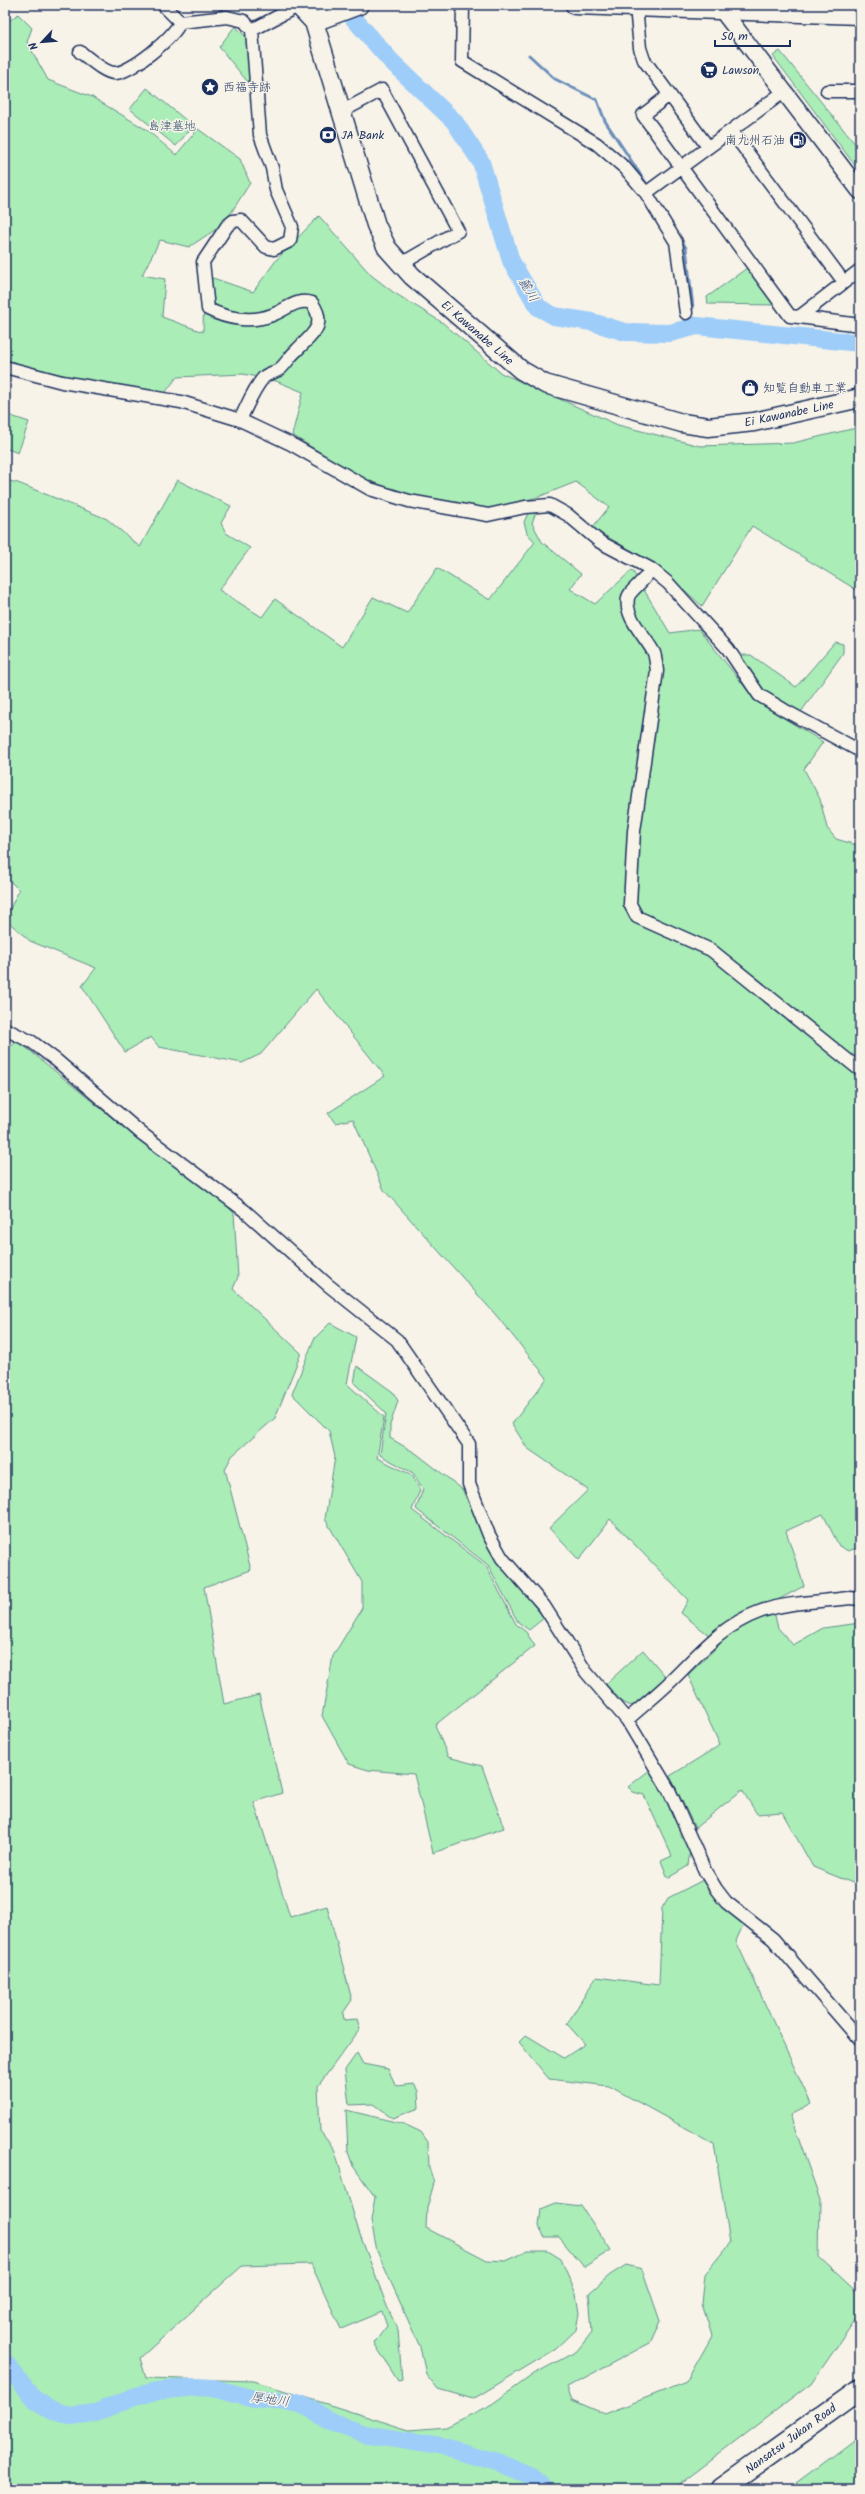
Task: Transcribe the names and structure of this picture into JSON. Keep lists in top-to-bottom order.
{
  "streets": {
    "highway": ["Nansatsu Jukan Road"],
    "main road": ["Ei Kawanabe Line"]
  },
  "water": ["麓川", "厚地川"],
  "parks": ["島津墓地"],
  "places": {
    "supermarket": ["Lawson"],
    "place": ["西福寺跡"],
    "bank": ["JA Bank"],
    "fuel station": ["南九州石油"],
    "shop": ["知覧自動車工業"]
  },
  "scale_bar": "50 m",
  "north": "bottom left"
}
